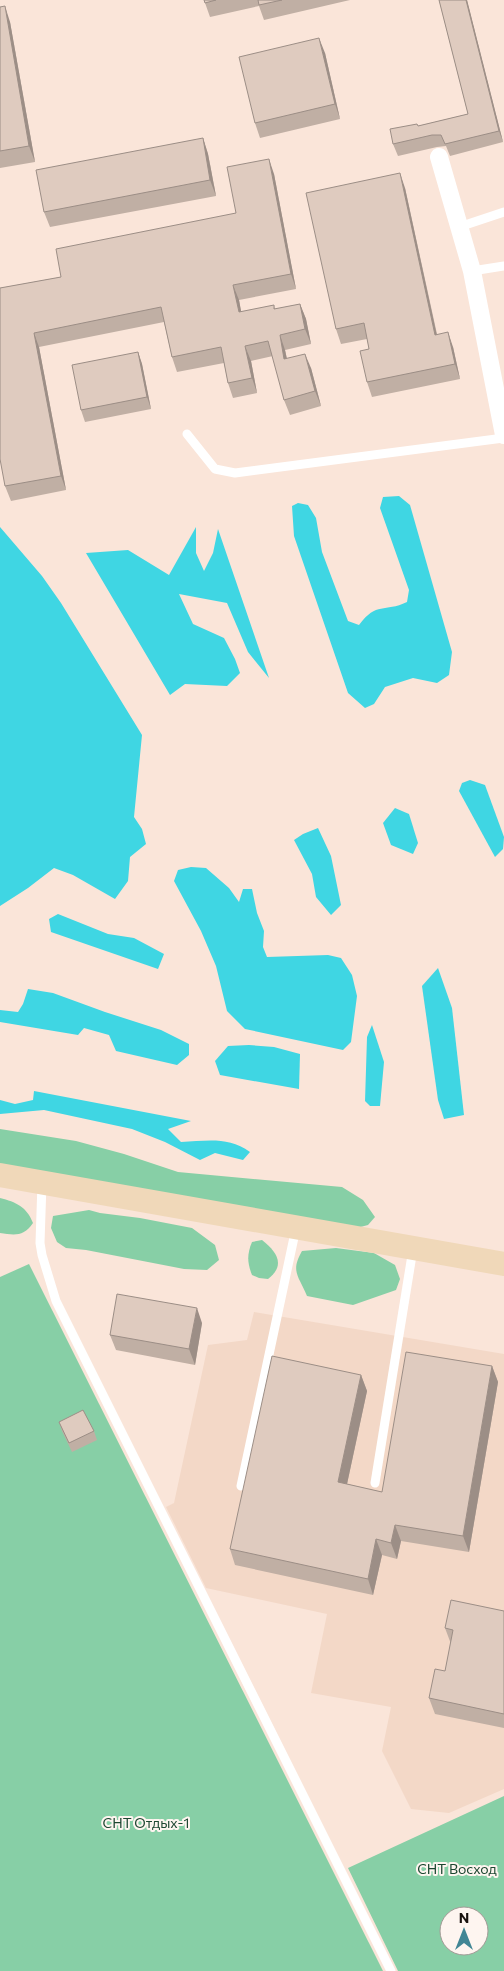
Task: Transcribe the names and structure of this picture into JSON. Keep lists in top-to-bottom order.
{
  "parks": ["СНТ Отдых-1", "СНТ Восход"],
  "north": "top"
}
